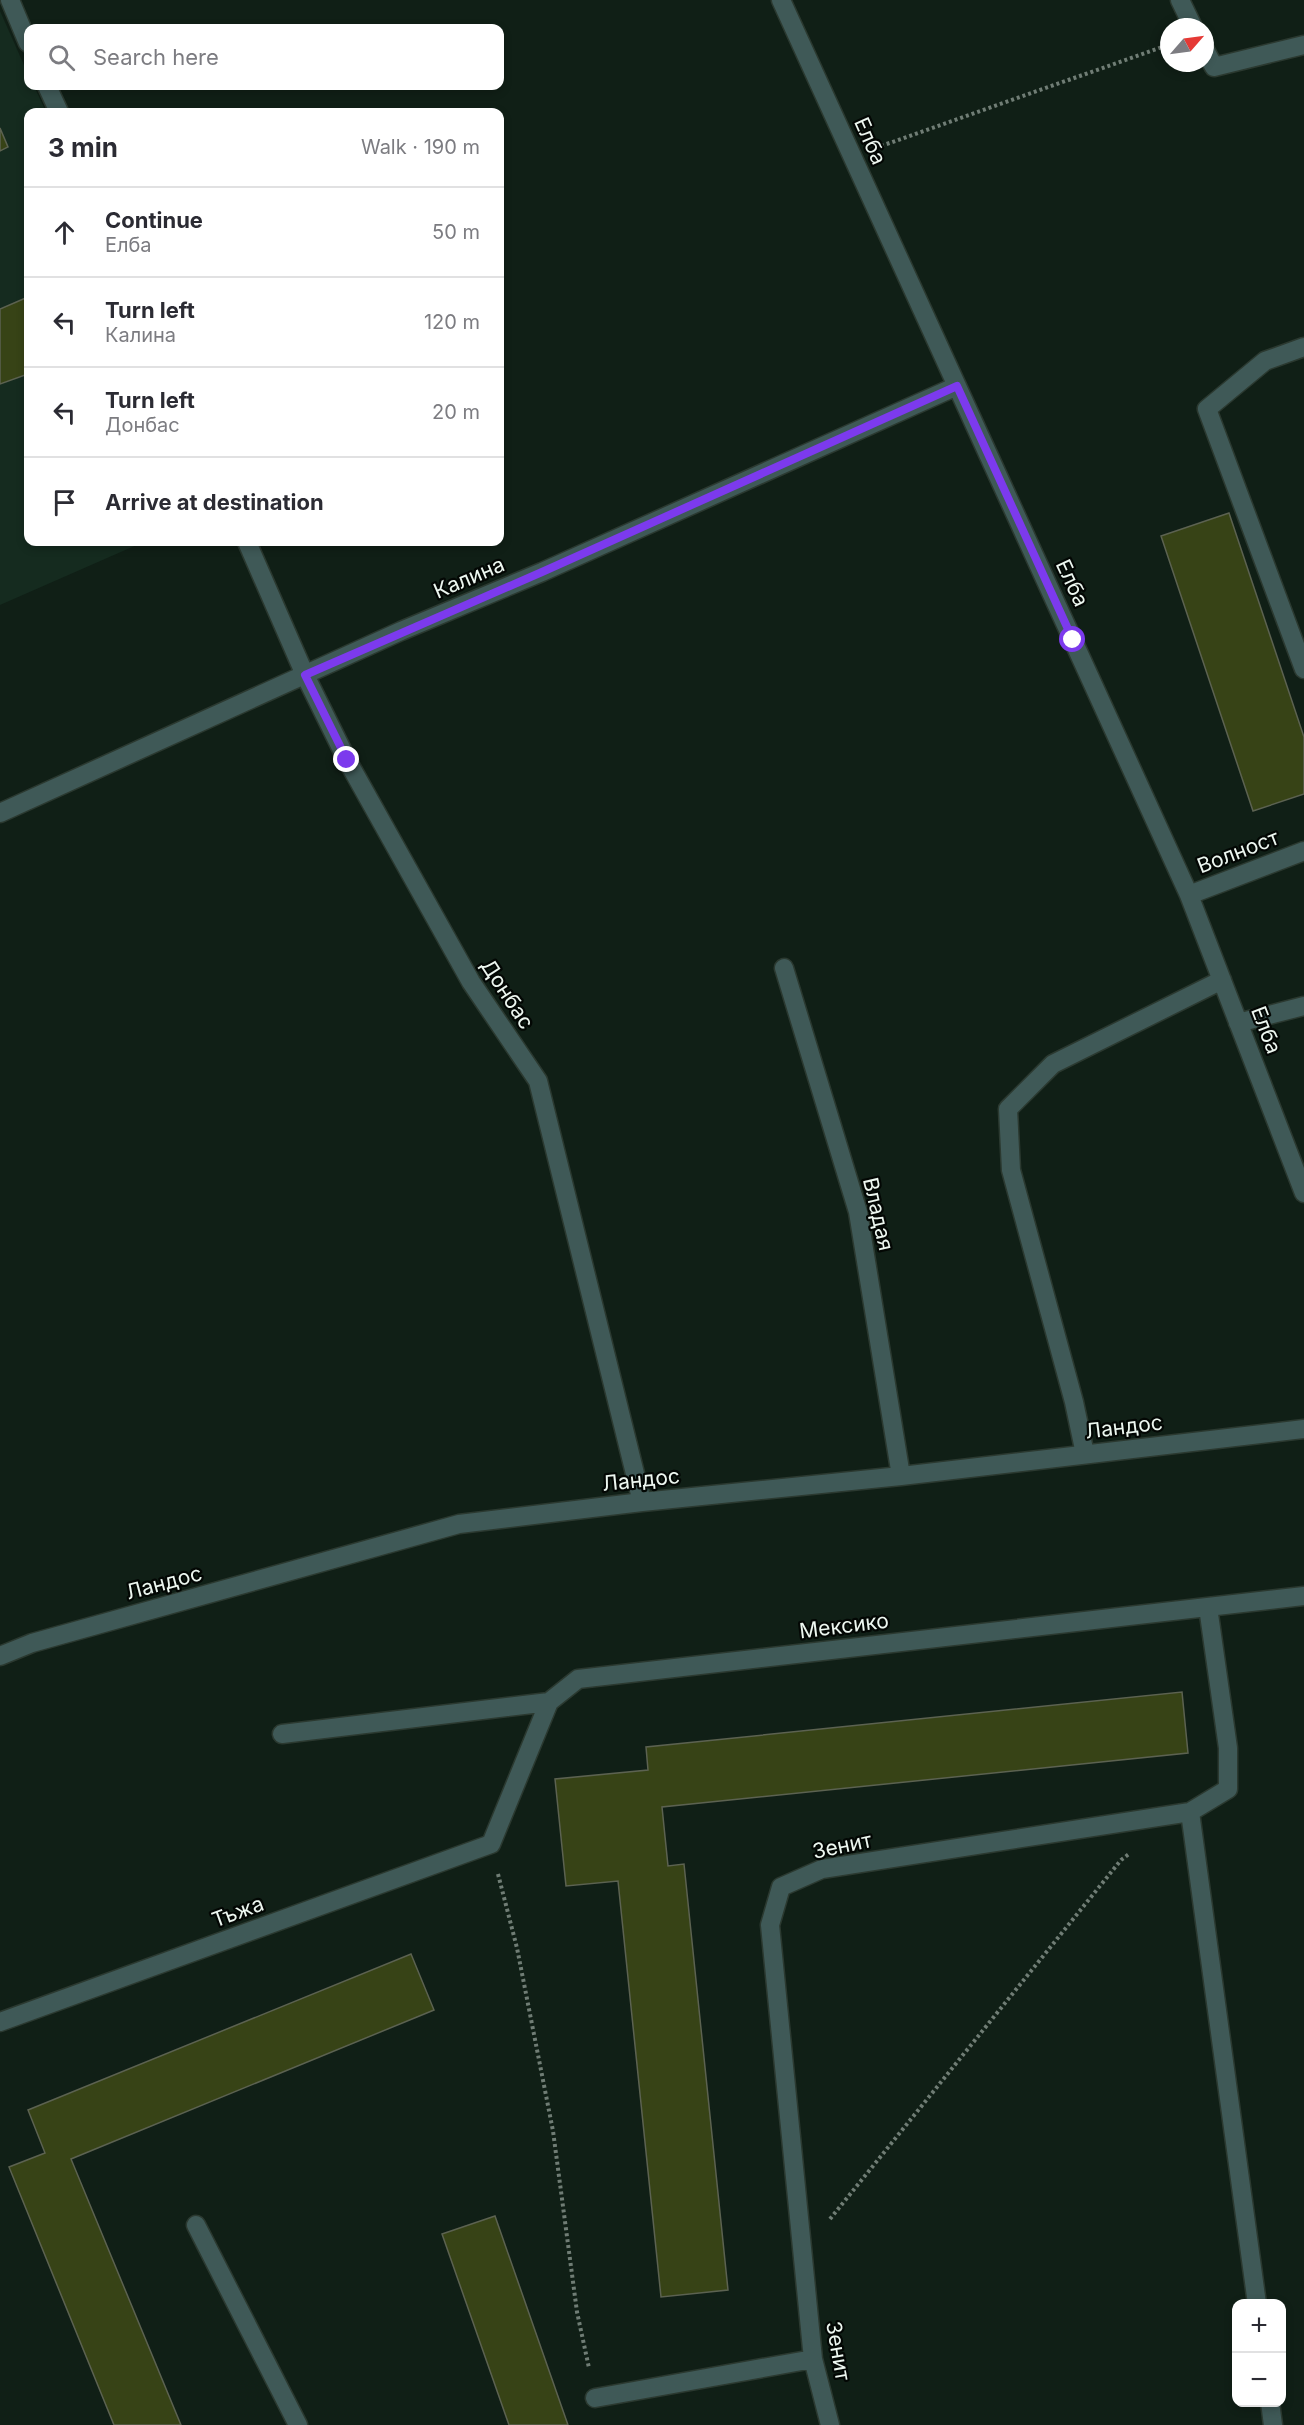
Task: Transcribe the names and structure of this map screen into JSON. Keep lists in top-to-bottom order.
{
  "streets": {
    "street": [
      "Елба",
      "Калина",
      "Волност",
      "Донбас",
      "Владая",
      "Ландос",
      "Мексико",
      "Зенит",
      "Тъжа"
    ]
  },
  "crossings": [
    ["Елба", "Калина"],
    ["Елба", "Волност"],
    ["Калина", "Донбас"],
    ["Донбас", "Ландос"],
    ["Владая", "Ландос"],
    ["Мексико", "Зенит"],
    ["Мексико", "Тъжа"]
  ],
  "north": "top right",
  "page": {
    "search": "Search here",
    "heading": ["3 min", "Walk · 190 m"],
    "list": [
      ["Continue", "Елба", "50 m"],
      ["Turn left", "Калина", "120 m"],
      ["Turn left", "Донбас", "20 m"],
      "Arrive at destination"
    ],
    "map_buttons": ["+", "−"]
  }
}
